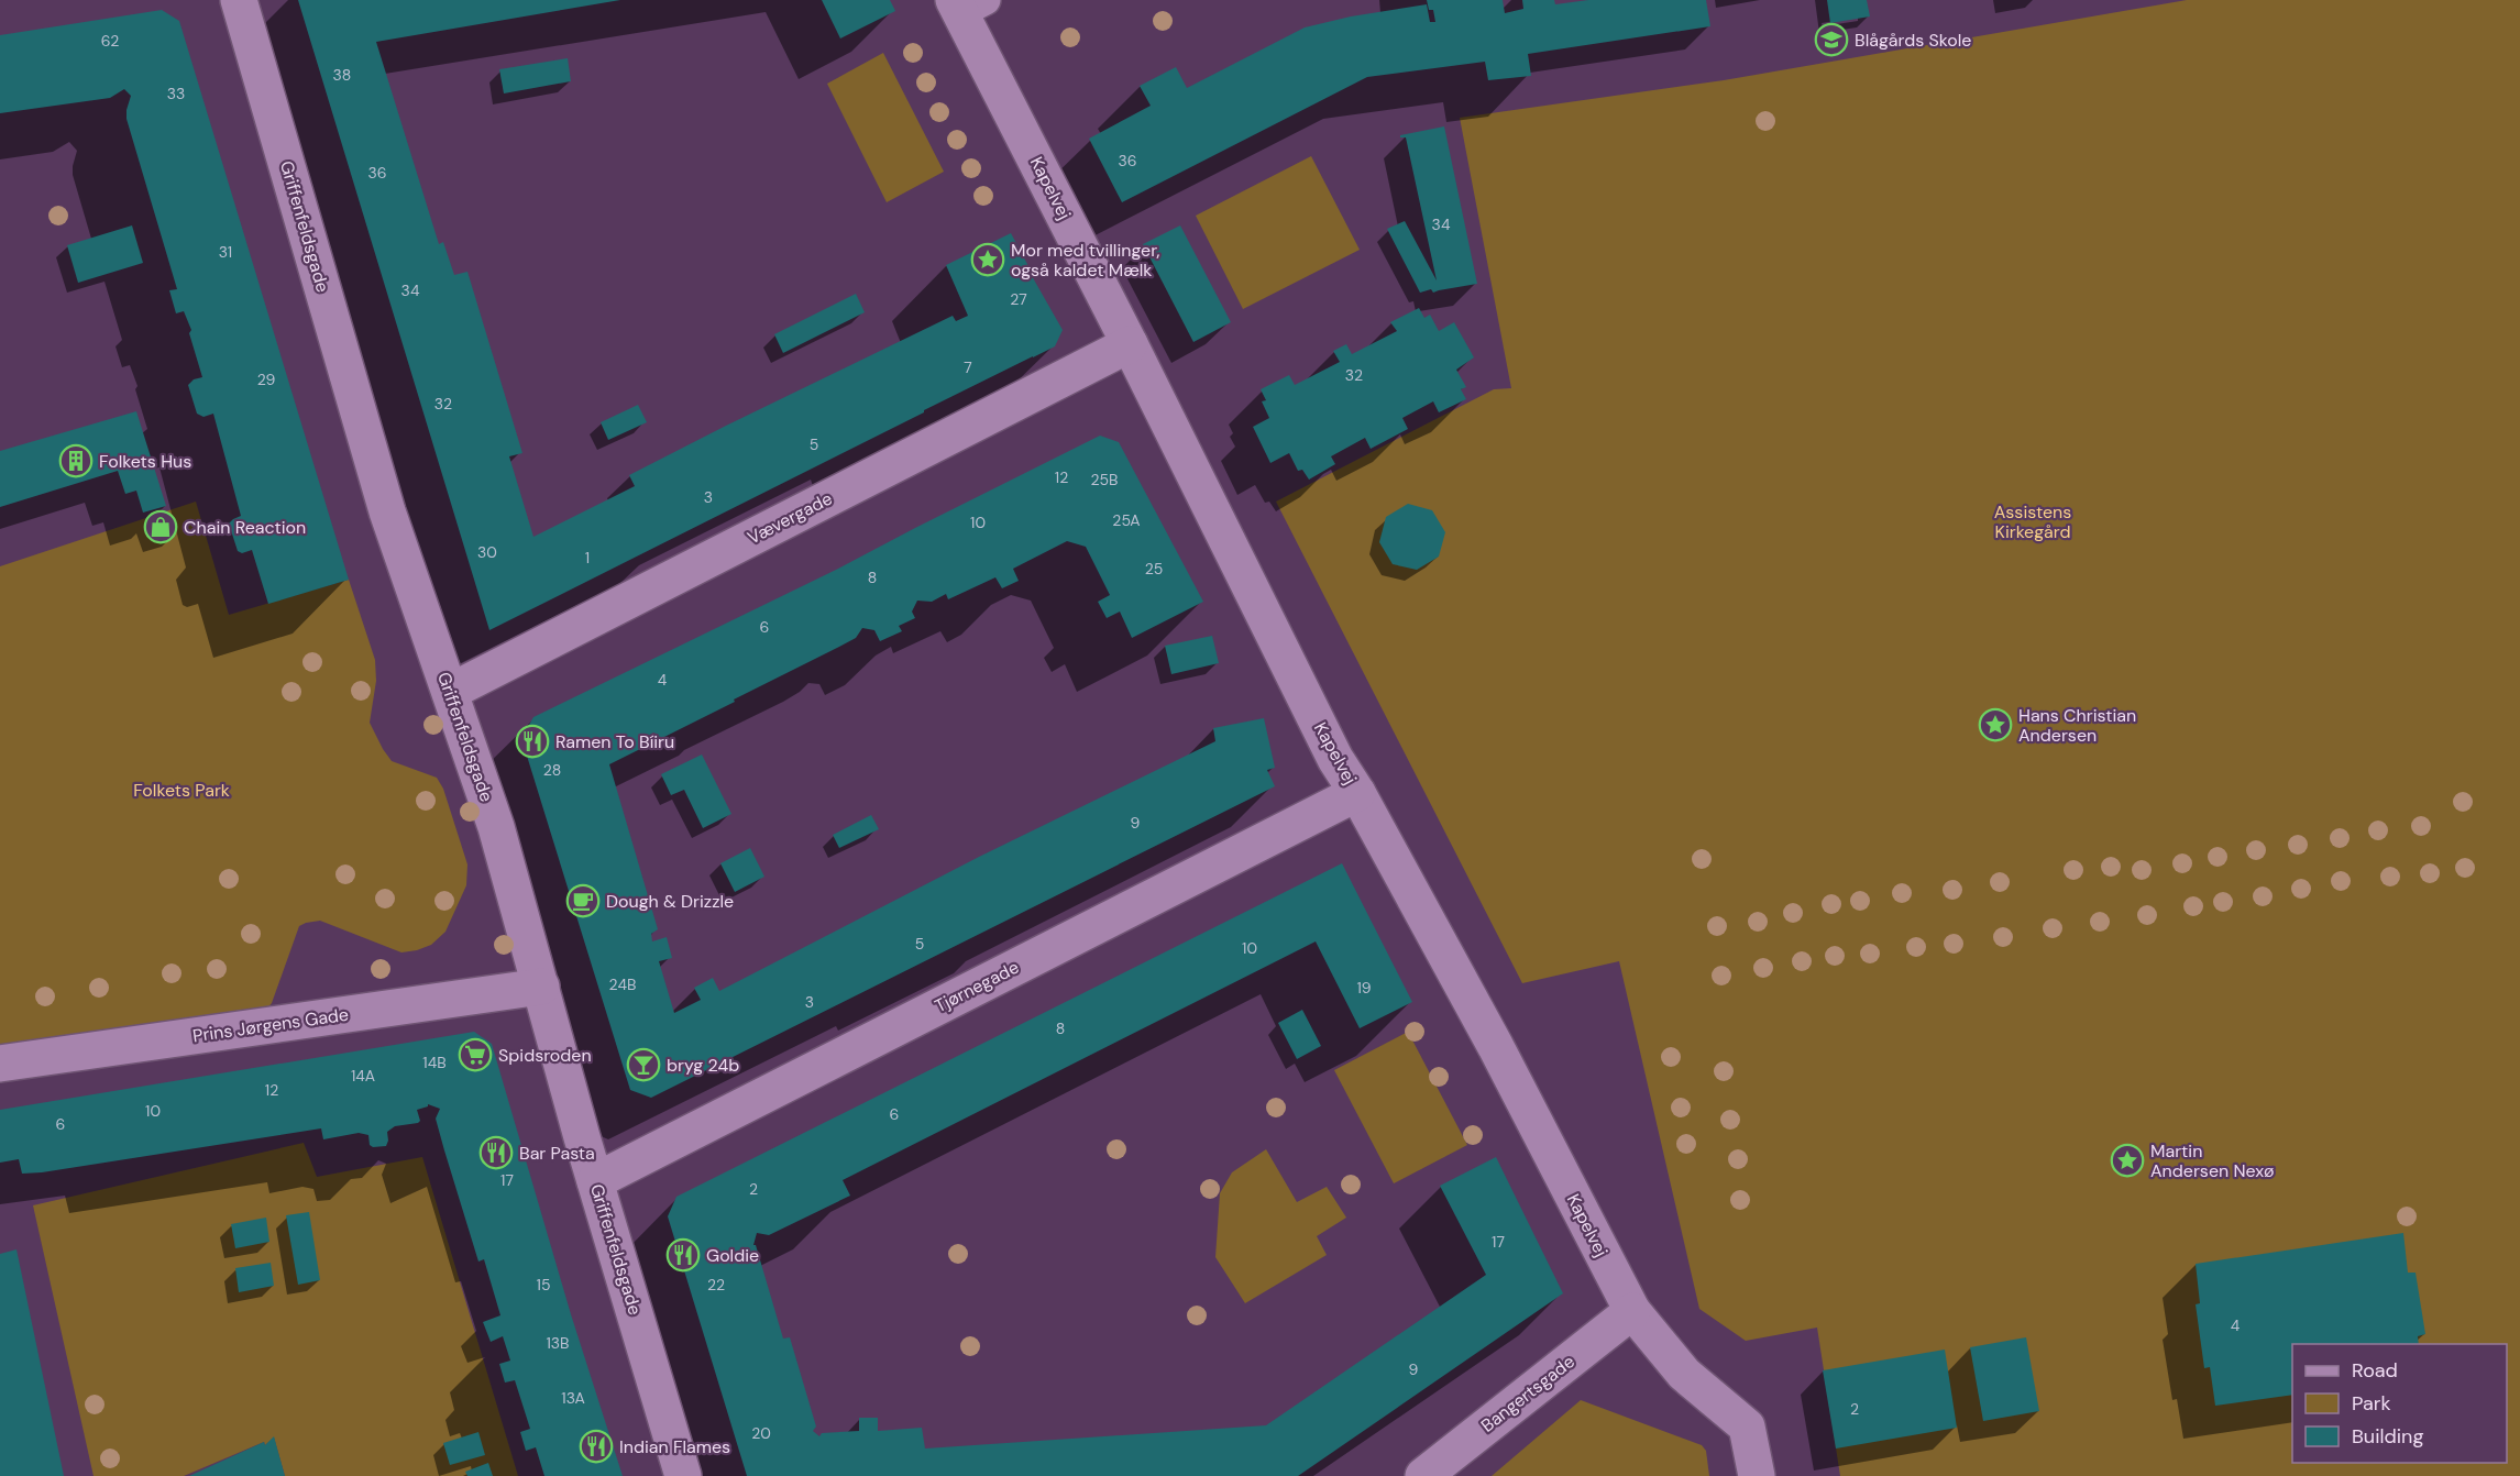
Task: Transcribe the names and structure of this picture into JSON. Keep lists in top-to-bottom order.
{
  "streets": {
    "street": [
      "Kapelvej",
      "Griffenfeldsgade",
      "Vævergade",
      "Tjørnegade",
      "Prins Jørgens Gade",
      "Bangertsgade"
    ]
  },
  "crossings": [
    ["Kapelvej", "Vævergade"],
    ["Kapelvej", "Tjørnegade"],
    ["Kapelvej", "Bangertsgade"],
    ["Griffenfeldsgade", "Vævergade"],
    ["Griffenfeldsgade", "Tjørnegade"],
    ["Griffenfeldsgade", "Prins Jørgens Gade"]
  ],
  "parks": ["Assistens Kirkegård", "Folkets Park"],
  "places": {
    "school or university": ["Blågårds Skole"],
    "place": ["Mor med tvillinger, også kaldet Mælk", "Hans Christian Andersen", "Martin Andersen Nexø"],
    "building": ["Folkets Hus"],
    "shop": ["Chain Reaction"],
    "restaurant": [
      "Ramen To Bíiru",
      "Bar Pasta",
      "Goldie",
      "Indian Flames"
    ],
    "cafe": ["Dough & Drizzle"],
    "supermarket": ["Spidsroden"],
    "bar": ["bryg 24b"]
  },
  "house_numbers": [
    "62",
    "38",
    "33",
    "36",
    "36",
    "34",
    "31",
    "34",
    "27",
    "7",
    "32",
    "29",
    "32",
    "5",
    "12",
    "25B",
    "3",
    "25A",
    "10",
    "30",
    "1",
    "25",
    "8",
    "6",
    "4",
    "28",
    "9",
    "5",
    "10",
    "24B",
    "19",
    "3",
    "8",
    "14B",
    "14A",
    "12",
    "10",
    "6",
    "6",
    "17",
    "2",
    "17",
    "15",
    "22",
    "4",
    "13B",
    "9",
    "13A",
    "2",
    "20"
  ],
  "legend": ["Road", "Park", "Building"]
}
